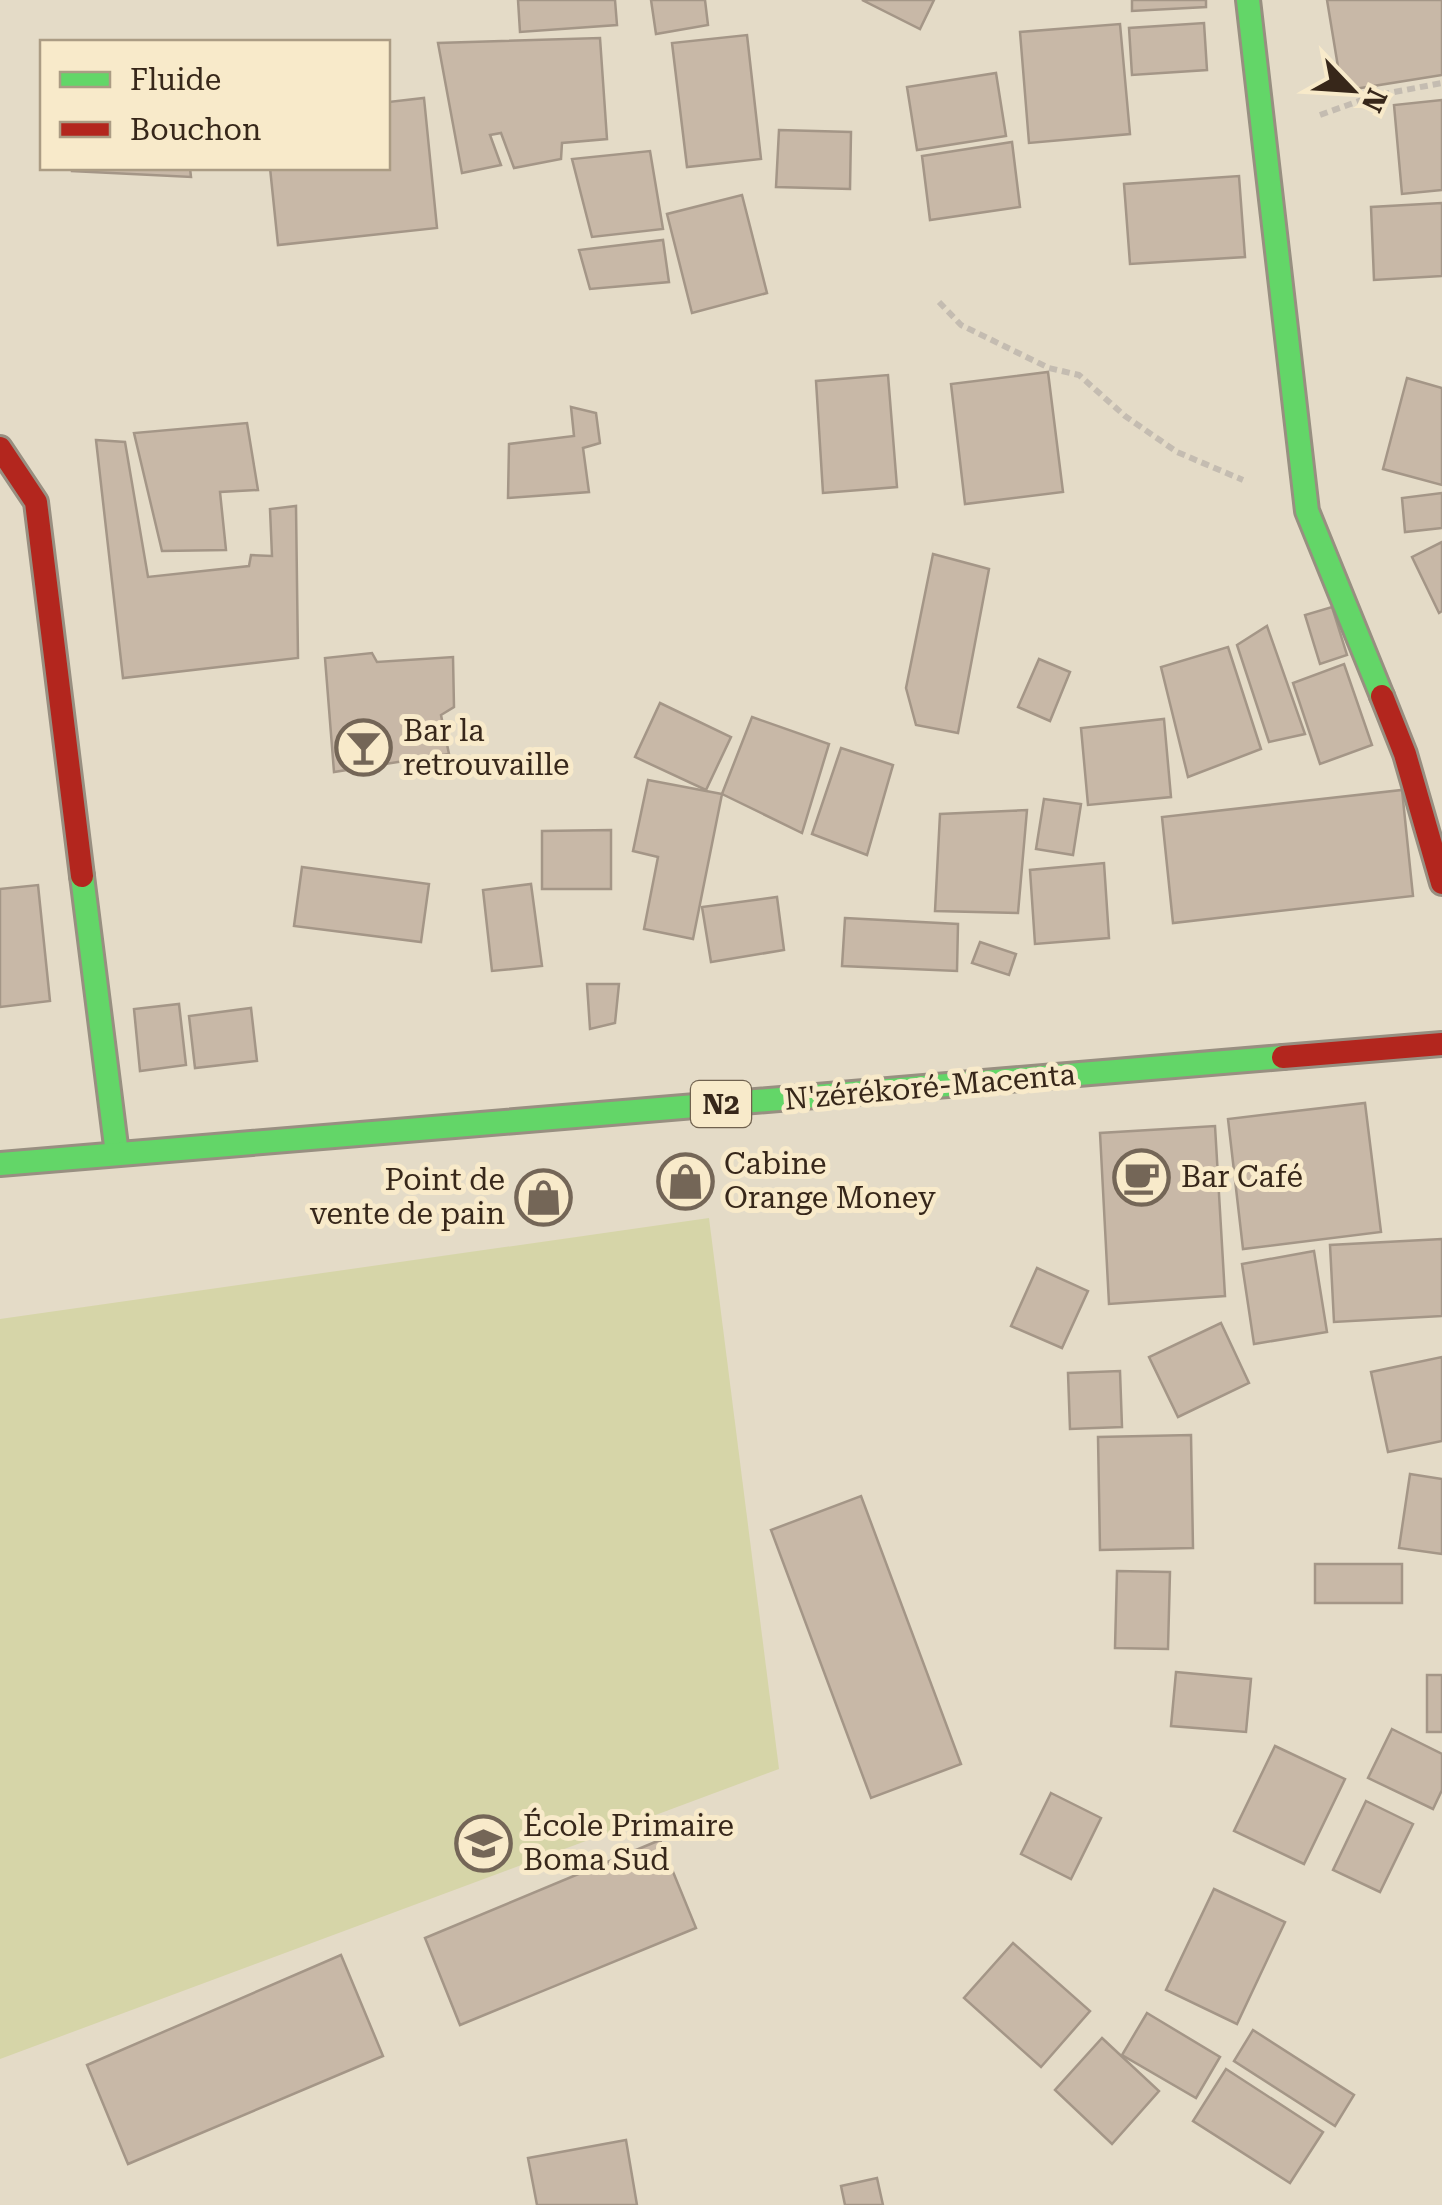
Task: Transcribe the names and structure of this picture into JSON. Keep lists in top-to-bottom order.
{
  "streets": {
    "main road": ["N'zérékoré-Macenta", "N2"]
  },
  "places": {
    "bar": ["Bar la retrouvaille"],
    "cafe": ["Bar Café"],
    "shop": ["Cabine Orange Money", "Point de vente de pain"],
    "school or university": ["École Primaire Boma Sud"]
  },
  "legend": ["Fluide", "Bouchon"],
  "north": "bottom right"
}
